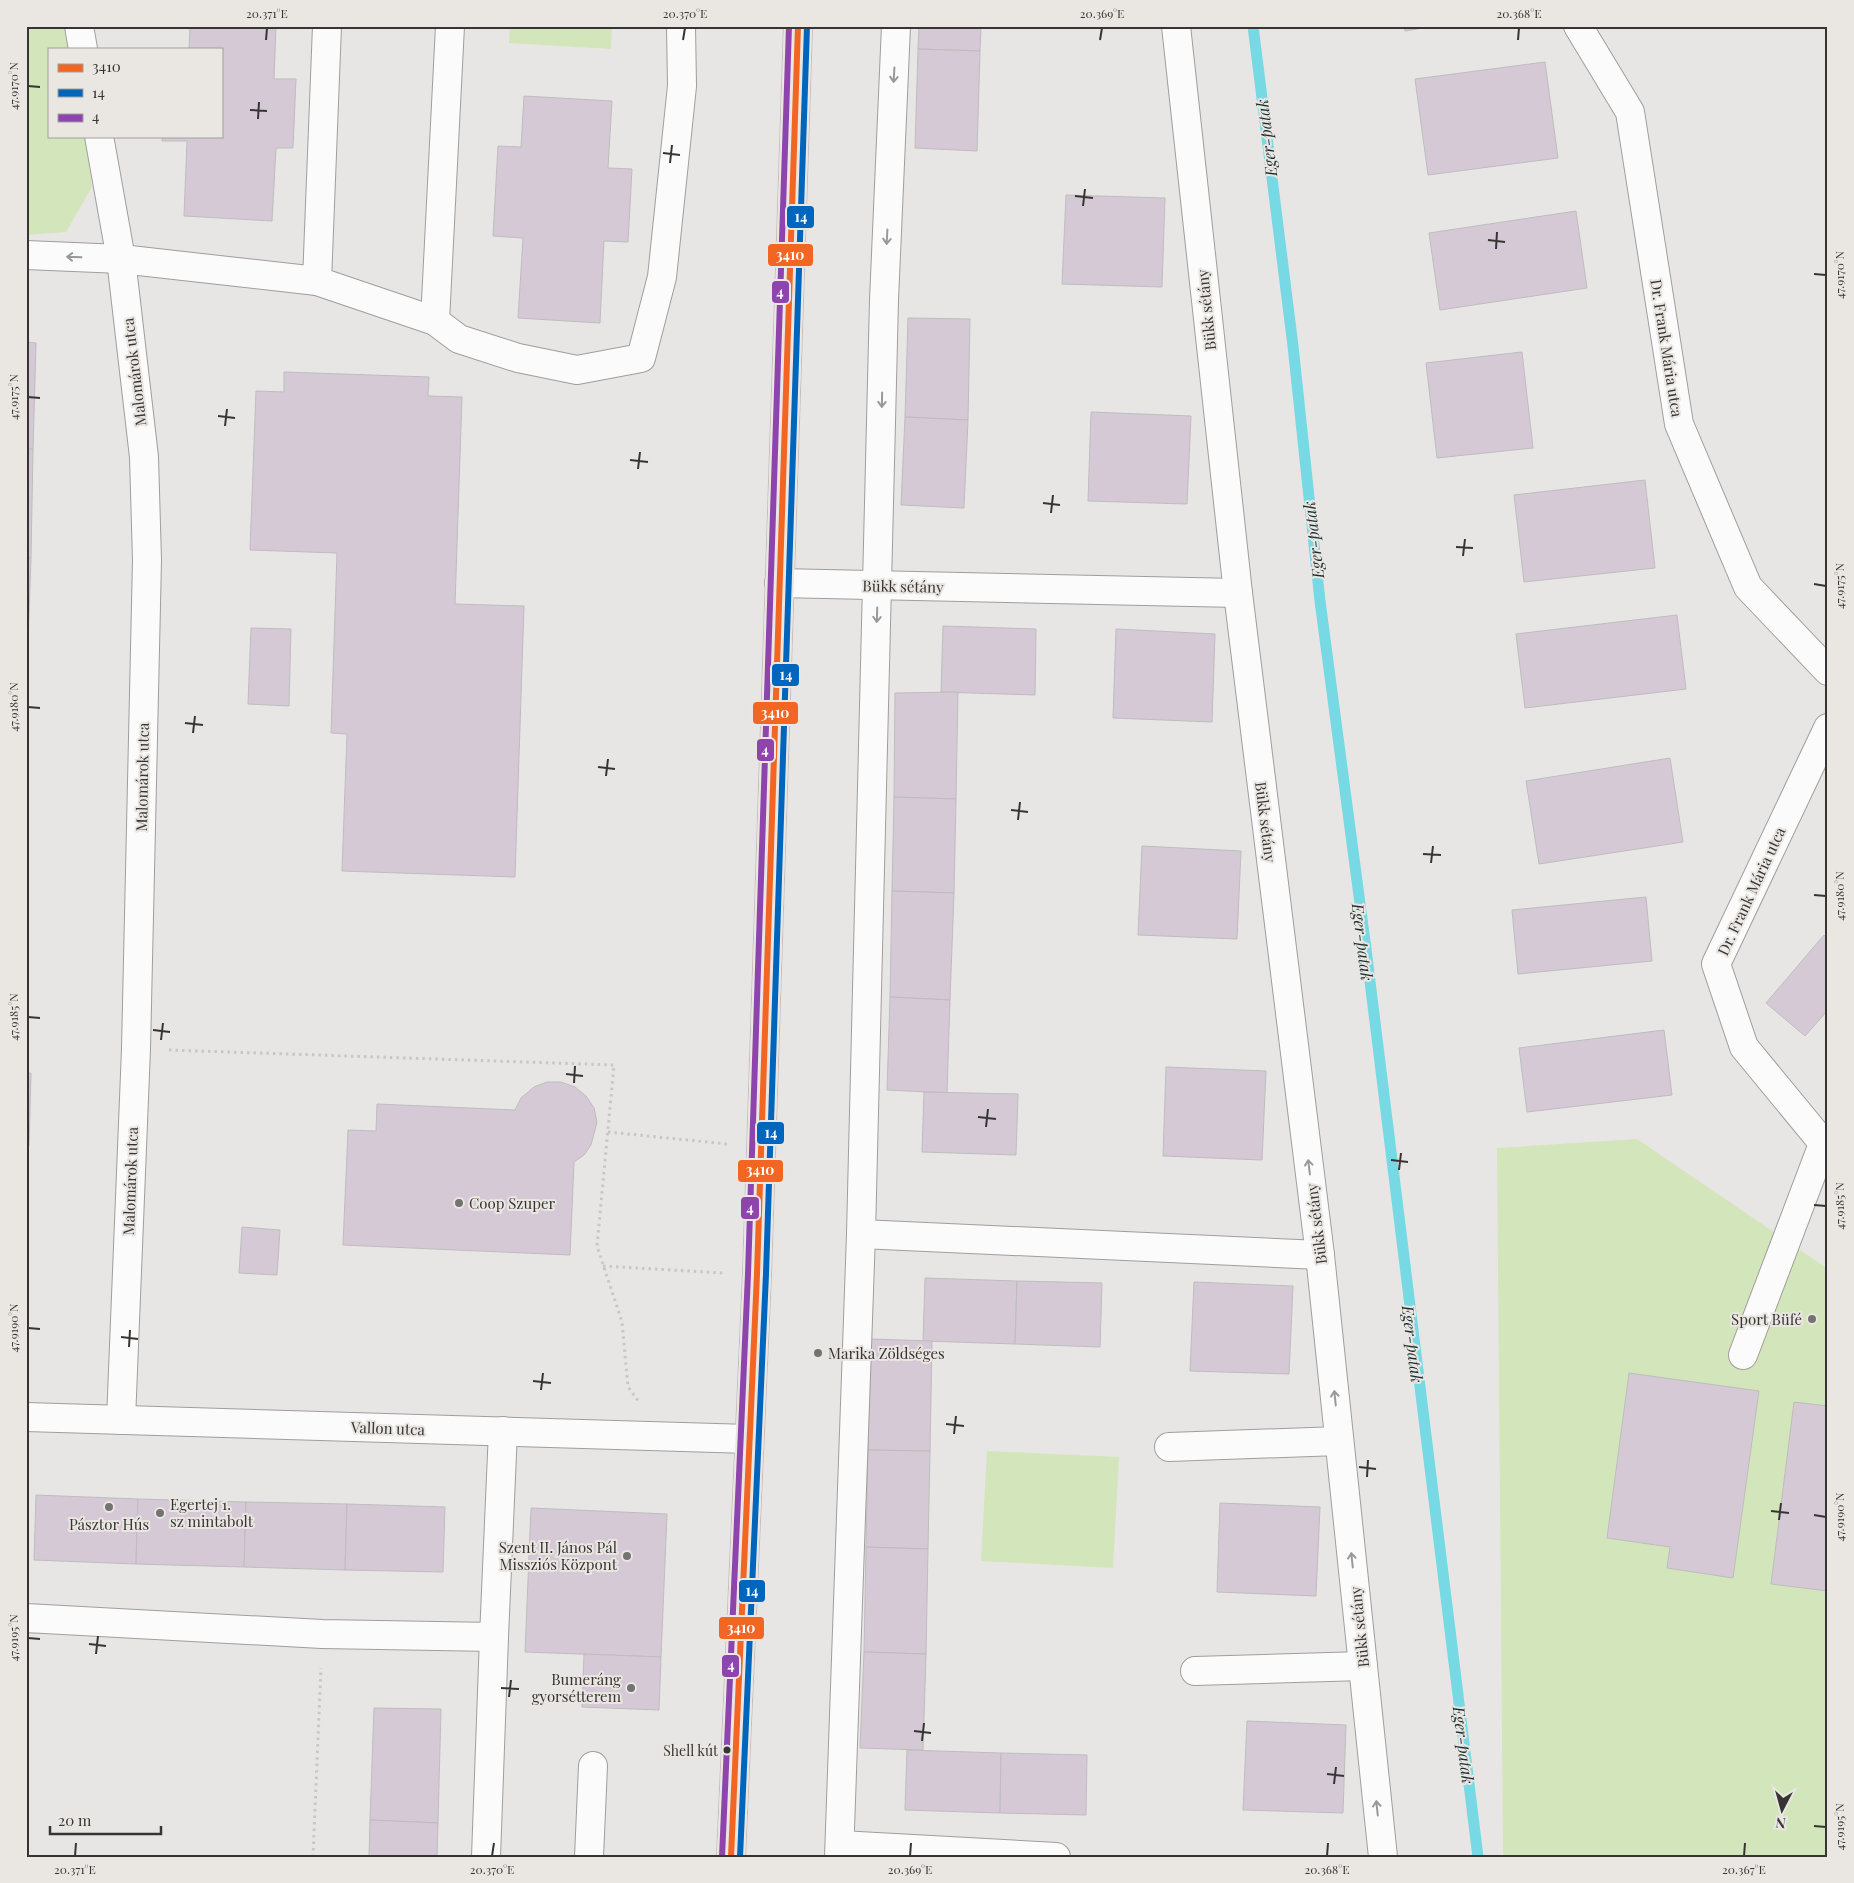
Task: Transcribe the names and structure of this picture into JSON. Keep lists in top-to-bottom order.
{
  "streets": {
    "street": [
      "Bükk sétány",
      "Dr. Frank Mária utca",
      "Malomárok utca",
      "Vallon utca"
    ]
  },
  "crossings": [
    ["Malomárok utca", "Vallon utca"]
  ],
  "one_way": ["Bükk sétány"],
  "water": ["Eger-patak"],
  "places": [
    "Coop Szuper",
    "Sport Büfé",
    "Marika Zöldséges",
    "Pásztor Hús",
    "Egertej 1. sz mintabolt",
    "Szent II. János Pál Missziós Központ",
    "Bumeráng gyorsétterem",
    "Shell kút"
  ],
  "lines": ["transit line 3410", "transit line 14", "transit line 4"],
  "legend": ["3410", "14", "4"],
  "scale_bar": "20 m",
  "north": "bottom",
  "coordinates": [
    "20.371°E",
    "20.370°E",
    "20.369°E",
    "20.368°E",
    "47.9170°N",
    "47.9175°N",
    "47.9180°N",
    "47.9185°N",
    "47.9190°N",
    "47.9195°N",
    "20.367°E"
  ]
}
